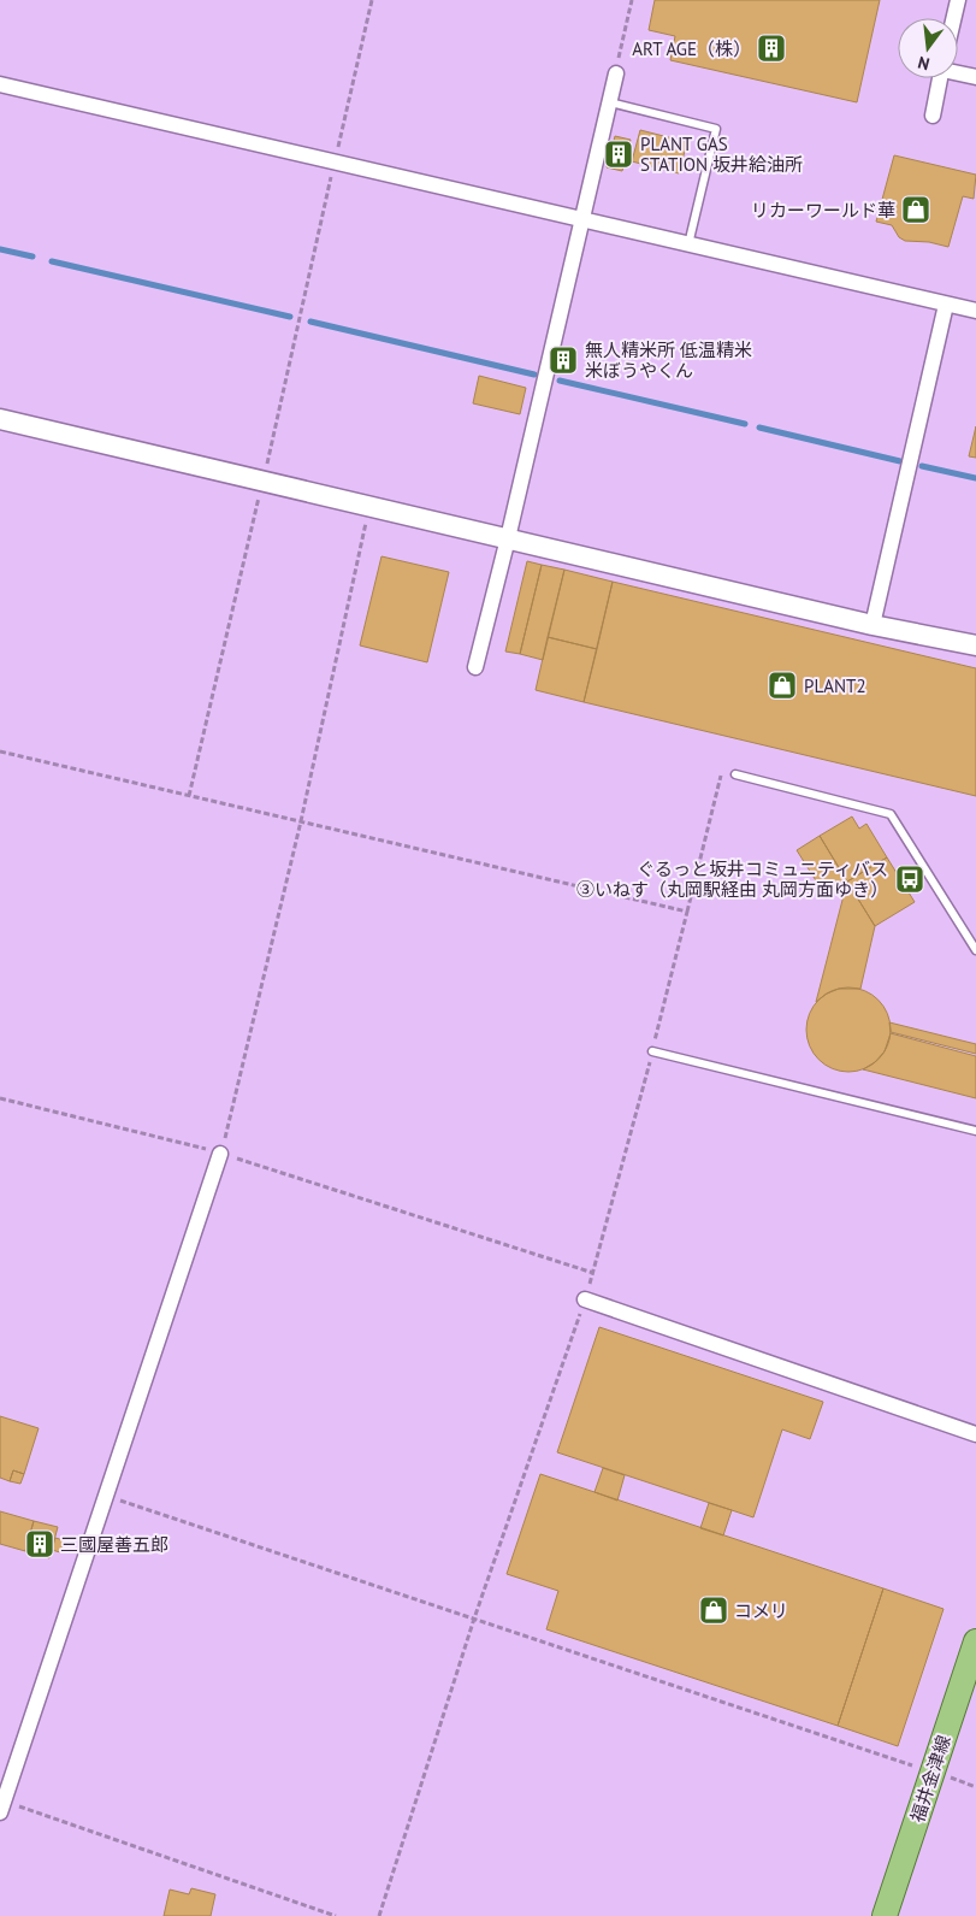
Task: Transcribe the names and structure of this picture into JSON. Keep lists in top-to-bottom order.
{
  "streets": {
    "main road": ["福井金津線"]
  },
  "places": {
    "building": [
      "ART AGE（株）",
      "PLANT GAS STATION 坂井給油所",
      "無人精米所 低温精米 米ぼうやくん",
      "三國屋善五郎"
    ],
    "shop": ["リカーワールド華", "PLANT2", "コメリ"],
    "bus stop": ["ぐるっと坂井コミュニティバス ③いねす（丸岡駅経由 丸岡方面ゆき）"]
  },
  "north": "bottom"
}
